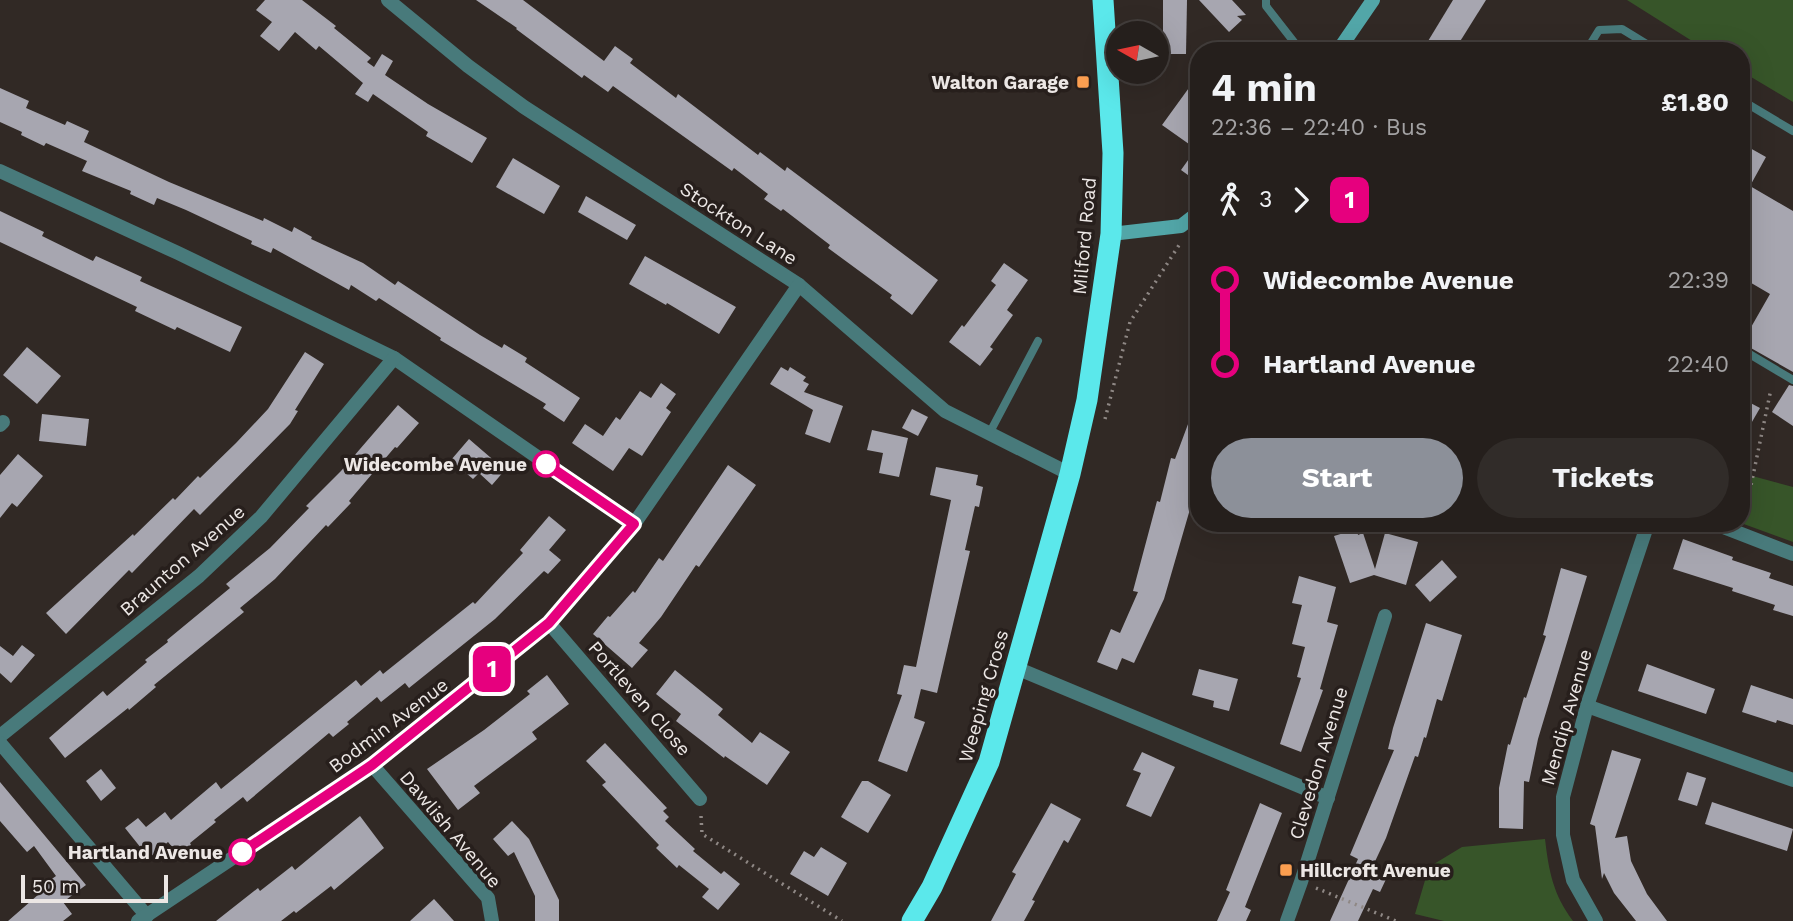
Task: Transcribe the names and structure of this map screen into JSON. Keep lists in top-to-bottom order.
{
  "streets": {
    "highway": ["Milford Road", "Weeping Cross"],
    "street": [
      "Stockton Lane",
      "Braunton Avenue",
      "Portleven Close",
      "Mendip Avenue",
      "Bodmin Avenue",
      "Clevedon Avenue",
      "Dawlish Avenue"
    ]
  },
  "crossings": [
    ["Stockton Lane", "Milford Road"],
    ["Stockton Lane", "Weeping Cross"],
    ["Stockton Lane", "Bodmin Avenue"],
    ["Milford Road", "Weeping Cross"],
    ["Portleven Close", "Bodmin Avenue"],
    ["Bodmin Avenue", "Dawlish Avenue"]
  ],
  "places": {
    "transit": ["Walton Garage", "Hillcroft Avenue"],
    "other": ["Widecombe Avenue", "Hartland Avenue"]
  },
  "lines": ["bus line 1"],
  "scale_bar": "50 m",
  "north": "left",
  "page": {
    "on_map": "1",
    "heading": ["4 min", "22:36 – 22:40 · Bus", "£1.80"],
    "legs": ["3", "1"],
    "list": [
      {
        "name": "Widecombe Avenue",
        "value": "22:39"
      },
      {
        "name": "Hartland Avenue",
        "value": "22:40"
      }
    ],
    "buttons": ["Start", "Tickets"],
    "scale": "50 m"
  }
}
